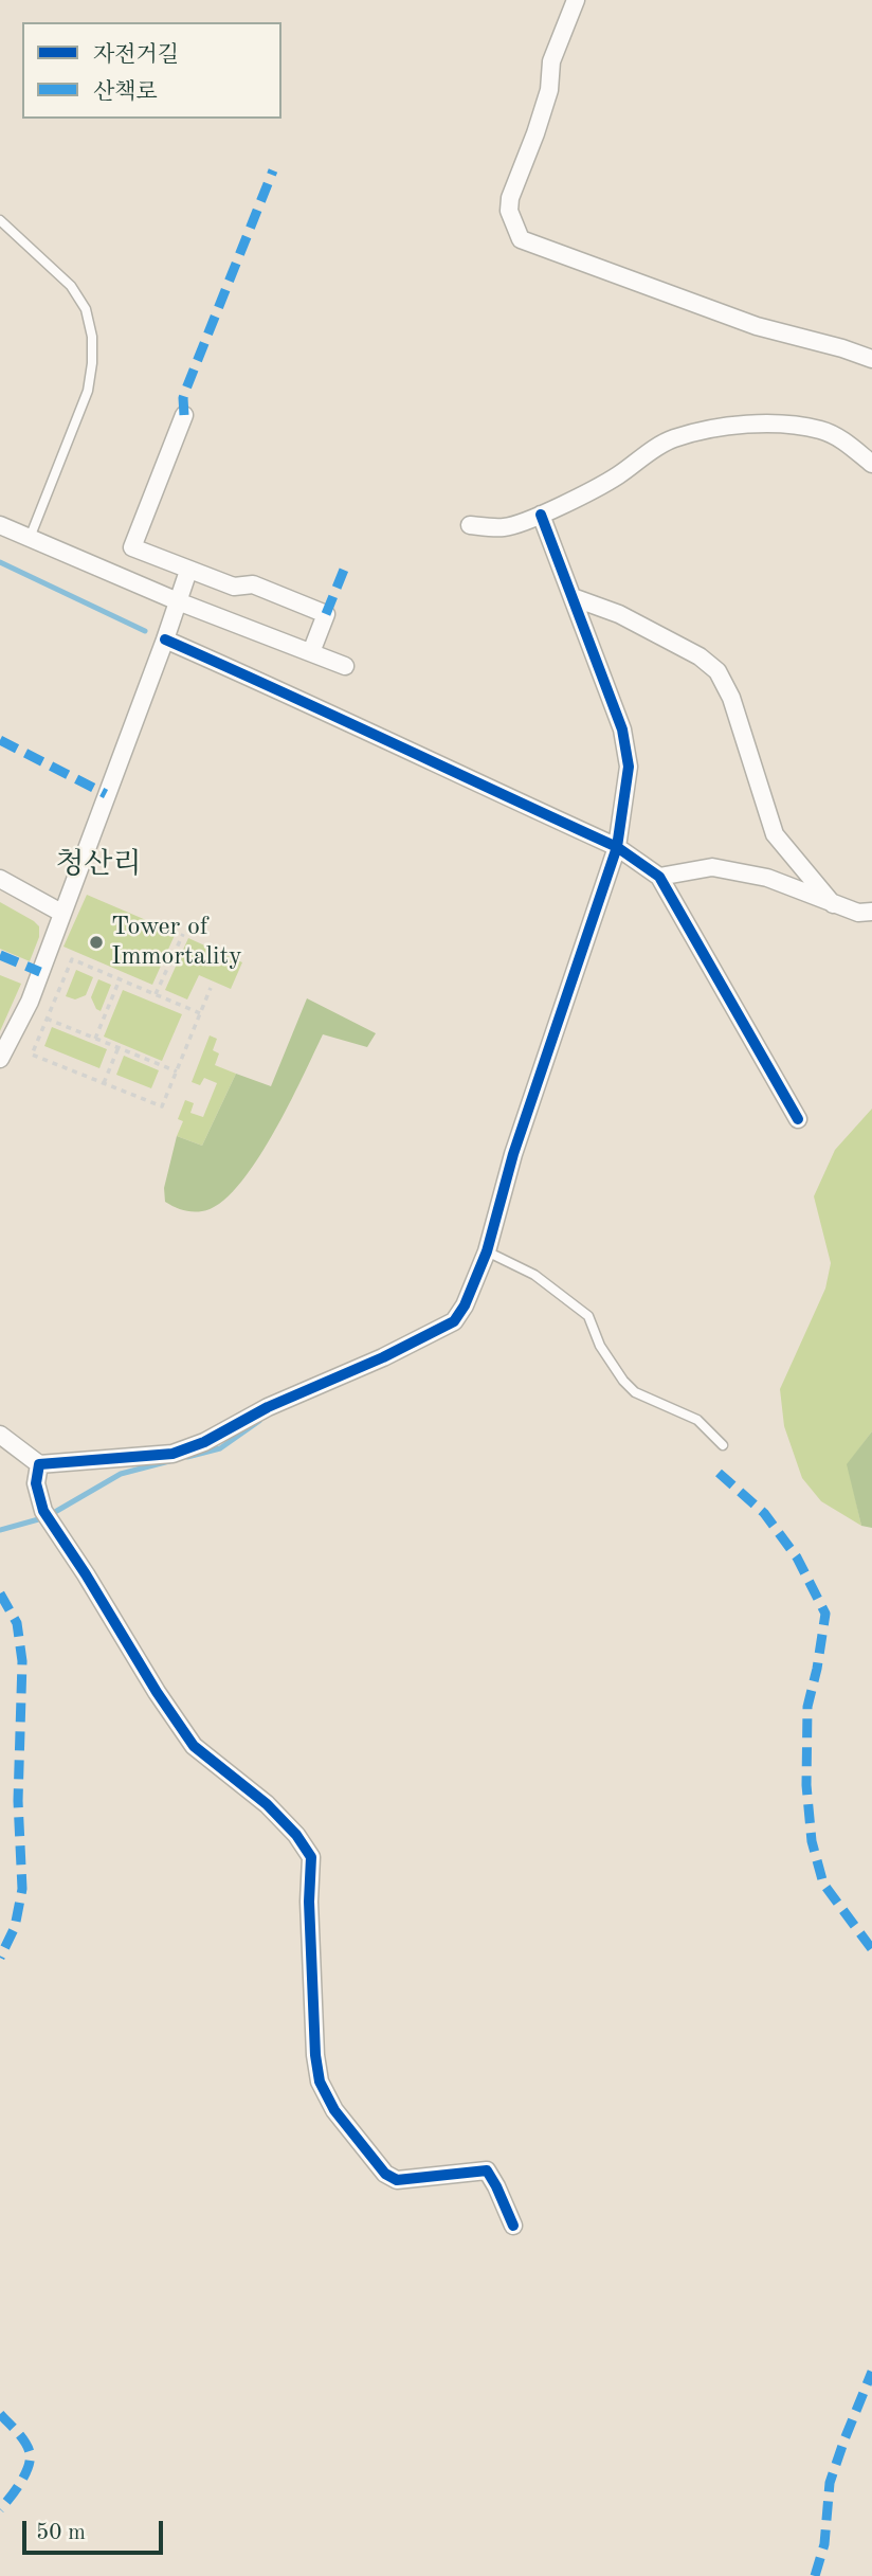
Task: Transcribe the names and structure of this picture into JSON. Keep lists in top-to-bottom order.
{
  "districts": ["청산리"],
  "places": ["Tower of Immortality"],
  "legend": ["자전거길", "산책로"],
  "scale_bar": "50 m"
}
